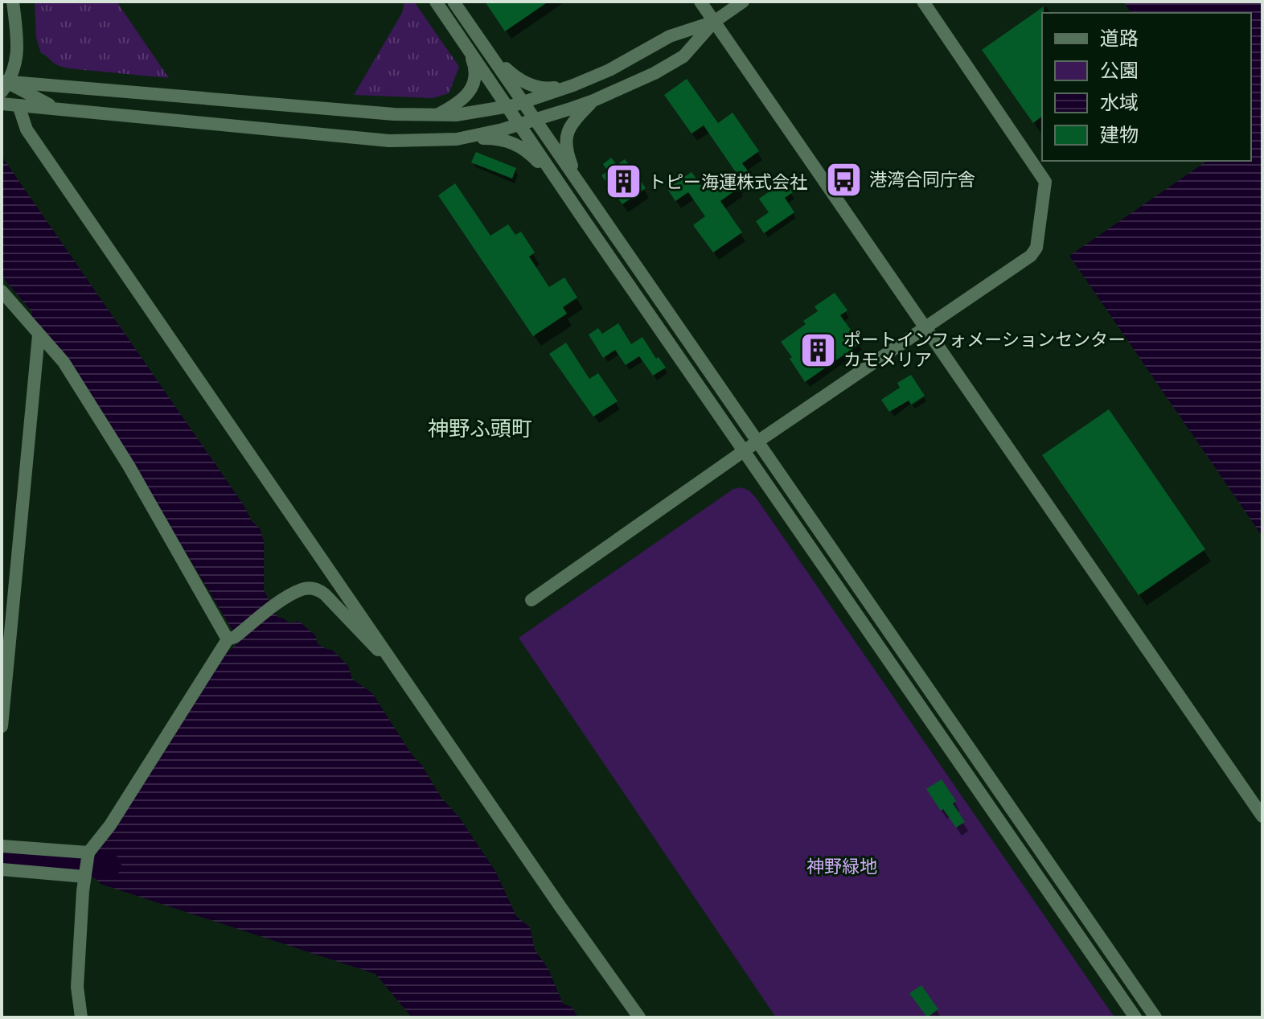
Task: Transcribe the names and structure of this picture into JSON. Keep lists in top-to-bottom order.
{
  "districts": ["神野ふ頭町"],
  "parks": ["神野緑地"],
  "places": {
    "bus stop": ["港湾合同庁舎"],
    "building": ["トピー海運株式会社", "ポートインフォメーションセンター カモメリア"]
  },
  "legend": [
    "道路",
    "公園",
    "水域",
    "建物"
  ]
}
